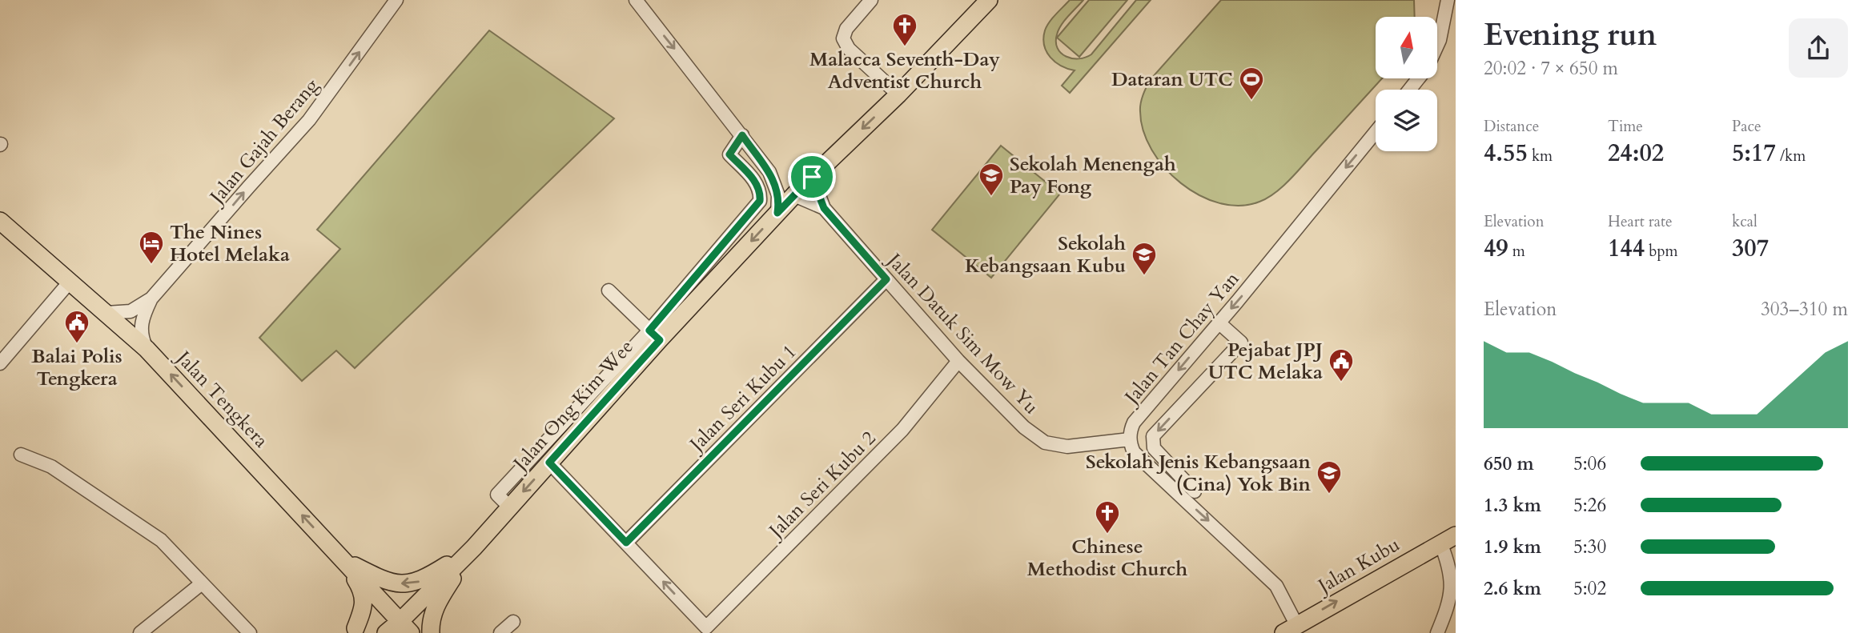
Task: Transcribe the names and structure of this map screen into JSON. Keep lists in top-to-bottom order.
{
  "streets": {
    "main road": ["Jalan Tengkera", "Jalan Ong Kim Wee", "Jalan Kubu"],
    "street": [
      "Jalan Gajah Berang",
      "Jalan Datuk Sim Mow Yu",
      "Jalan Tan Chay Yan",
      "Jalan Seri Kubu 1",
      "Jalan Seri Kubu 2"
    ]
  },
  "crossings": [
    ["Jalan Gajah Berang", "Jalan Tengkera"],
    ["Jalan Datuk Sim Mow Yu", "Jalan Tan Chay Yan"],
    ["Jalan Datuk Sim Mow Yu", "Jalan Seri Kubu 1"],
    ["Jalan Datuk Sim Mow Yu", "Jalan Ong Kim Wee"],
    ["Jalan Datuk Sim Mow Yu", "Jalan Seri Kubu 2"],
    ["Jalan Seri Kubu 1", "Jalan Seri Kubu 2"],
    ["Jalan Tengkera", "Jalan Ong Kim Wee"]
  ],
  "one_way": [
    "Jalan Gajah Berang",
    "Jalan Tan Chay Yan",
    "Jalan Tengkera",
    "Jalan Ong Kim Wee",
    "Jalan Kubu"
  ],
  "places": {
    "church": ["Malacca Seventh-Day Adventist Church", "Chinese Methodist Church"],
    "sports": ["Dataran UTC"],
    "school or university": ["Sekolah Menengah Pay Fong", "Sekolah Kebangsaan Kubu", "Sekolah Jenis Kebangsaan (Cina) Yok Bin"],
    "hotel": ["The Nines Hotel Melaka"],
    "public building": ["Balai Polis Tengkera", "Pejabat JPJ UTC Melaka"]
  },
  "north": "top",
  "page": {
    "heading": ["Evening run", "20:02 · 7 × 650 m"],
    "stats": [
      ["Distance", "4.55 km"],
      ["Time", "24:02"],
      ["Pace", "5:17 /km"],
      ["Elevation", "49 m"],
      ["Heart rate", "144 bpm"],
      ["kcal", "307"]
    ],
    "chart": ["Elevation", "303–310 m"],
    "list": [
      {
        "name": "650 m",
        "note": "5:06"
      },
      {
        "name": "1.3 km",
        "note": "5:26"
      },
      {
        "name": "1.9 km",
        "note": "5:30"
      },
      {
        "name": "2.6 km",
        "note": "5:02"
      }
    ]
  }
}
